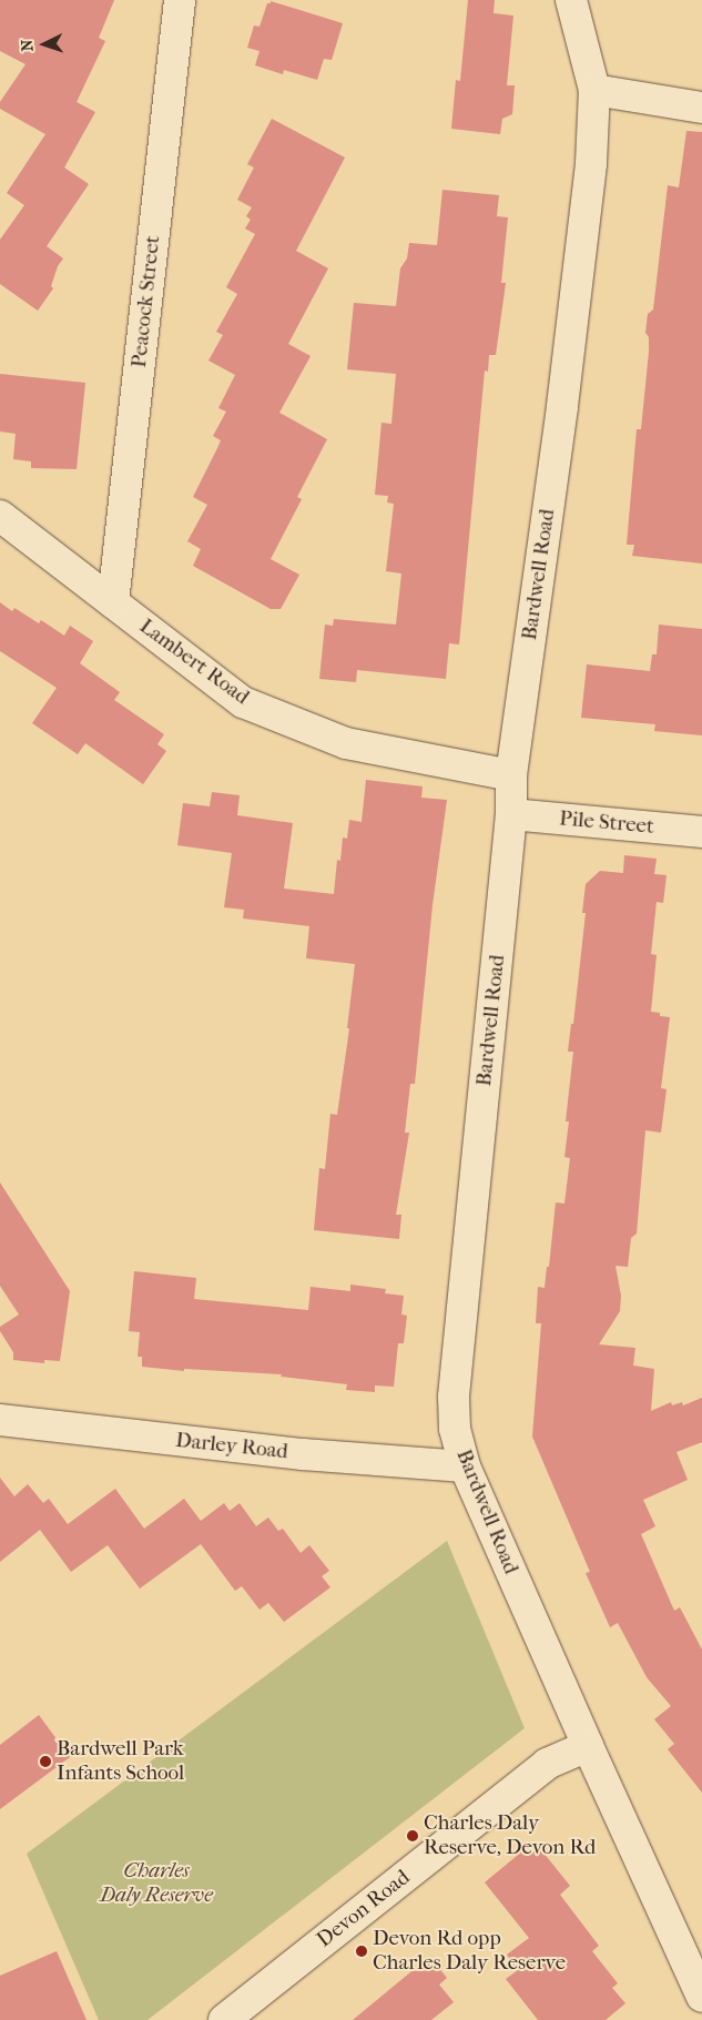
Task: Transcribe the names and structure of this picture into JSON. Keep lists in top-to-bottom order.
{
  "streets": {
    "street": [
      "Peacock Street",
      "Bardwell Road",
      "Lambert Road",
      "Pile Street",
      "Darley Road",
      "Devon Road"
    ]
  },
  "crossings": [
    ["Peacock Street", "Lambert Road"],
    ["Bardwell Road", "Lambert Road"],
    ["Bardwell Road", "Pile Street"],
    ["Bardwell Road", "Darley Road"],
    ["Bardwell Road", "Devon Road"]
  ],
  "parks": ["Charles Daly Reserve"],
  "places": ["Bardwell Park Infants School", "Charles Daly Reserve, Devon Rd", "Devon Rd opp Charles Daly Reserve"],
  "north": "left"
}
